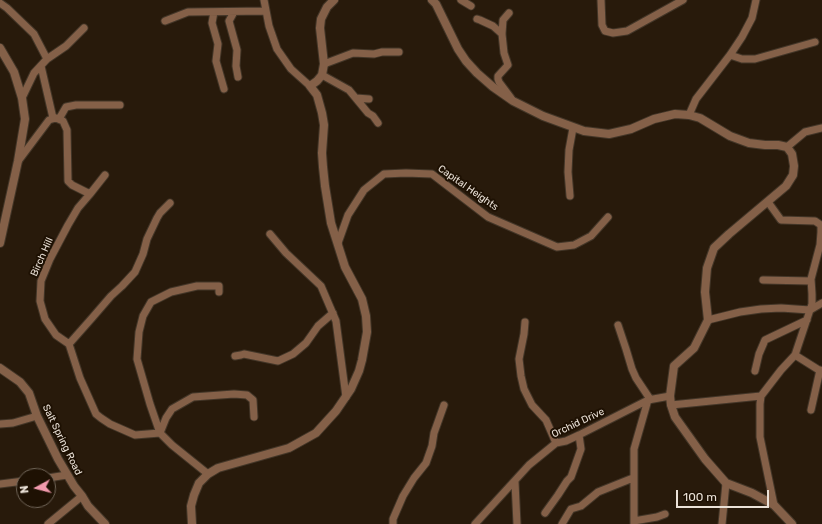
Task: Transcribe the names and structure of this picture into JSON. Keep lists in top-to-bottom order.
{
  "streets": {
    "street": [
      "Capital Heights",
      "Birch Hill",
      "Orchid Drive",
      "Salt Spring Road"
    ]
  },
  "scale_bar": "100 m",
  "north": "left"
}
